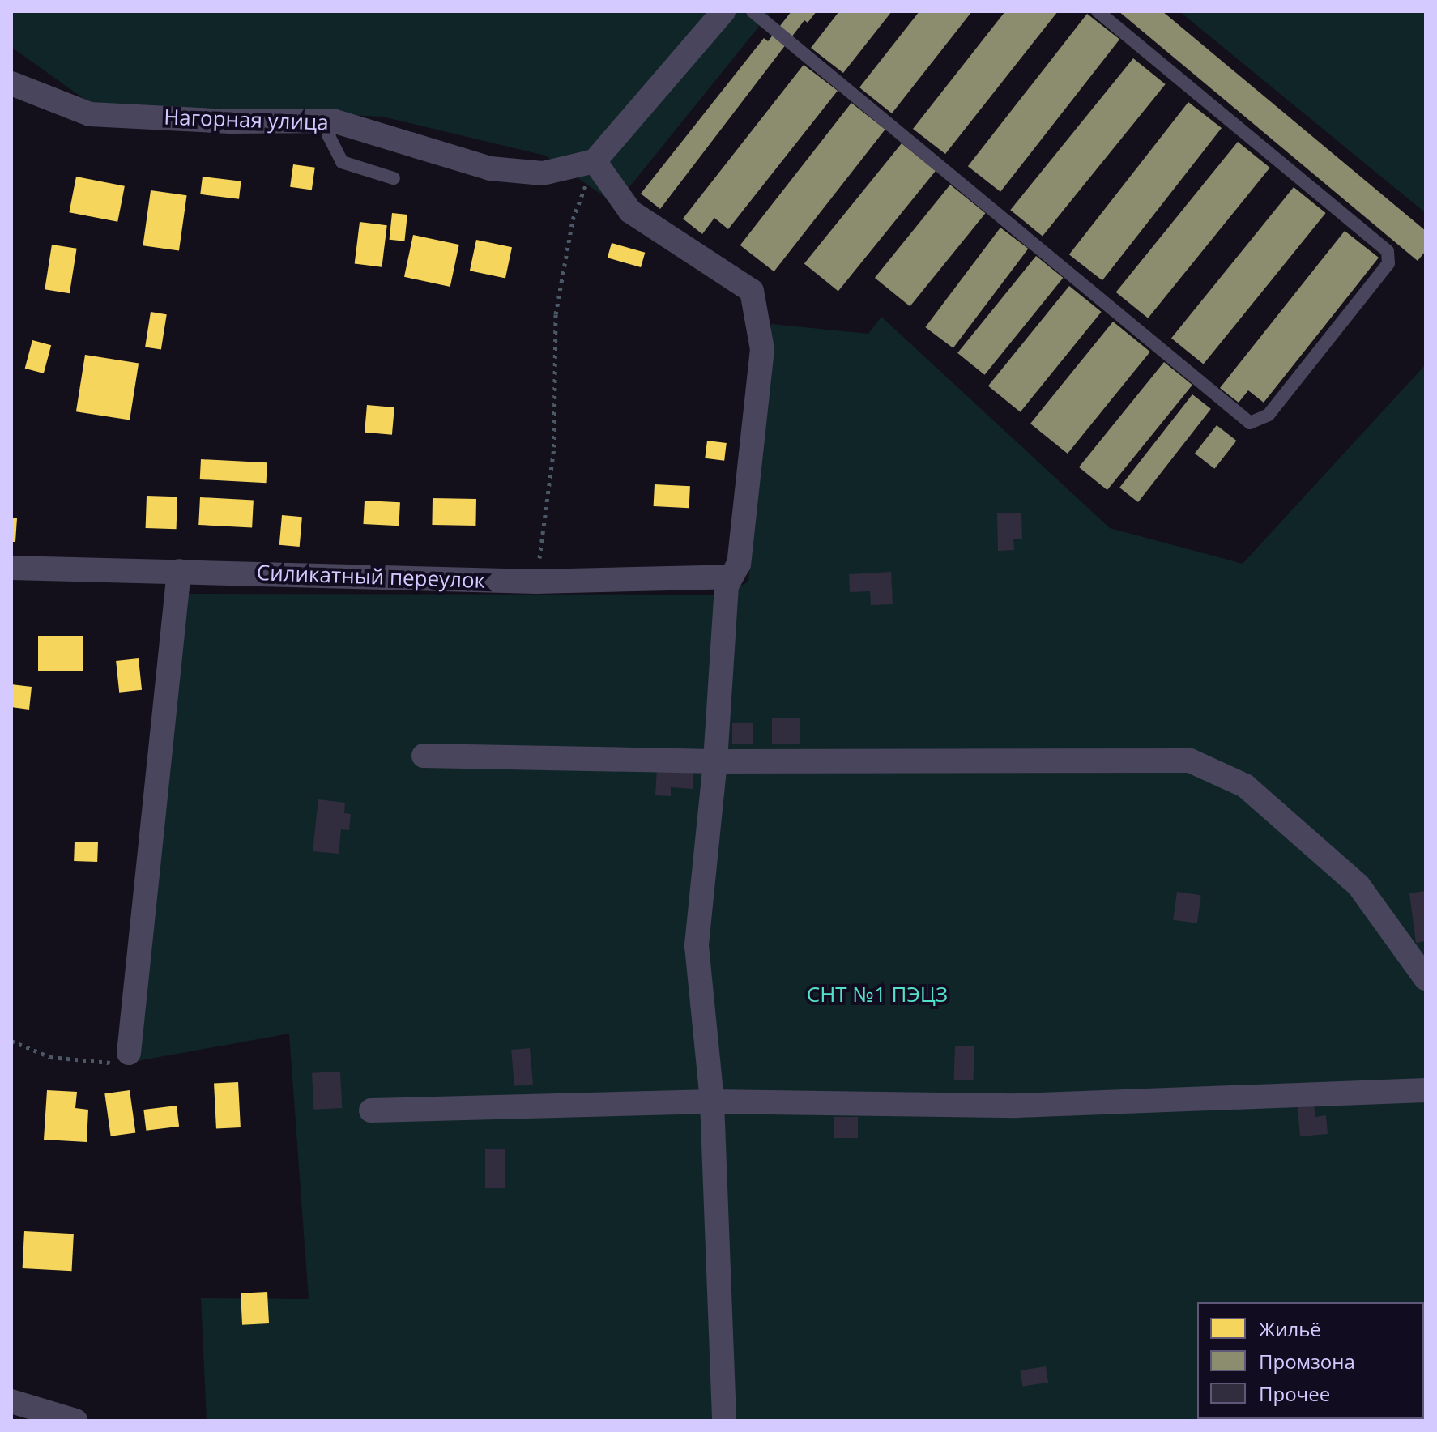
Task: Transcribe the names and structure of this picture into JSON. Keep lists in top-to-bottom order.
{
  "streets": {
    "street": ["Нагорная улица", "Силикатный переулок"]
  },
  "parks": ["СНТ №1 ПЭЦЗ"],
  "legend": ["Жильё", "Промзона", "Прочее"]
}
